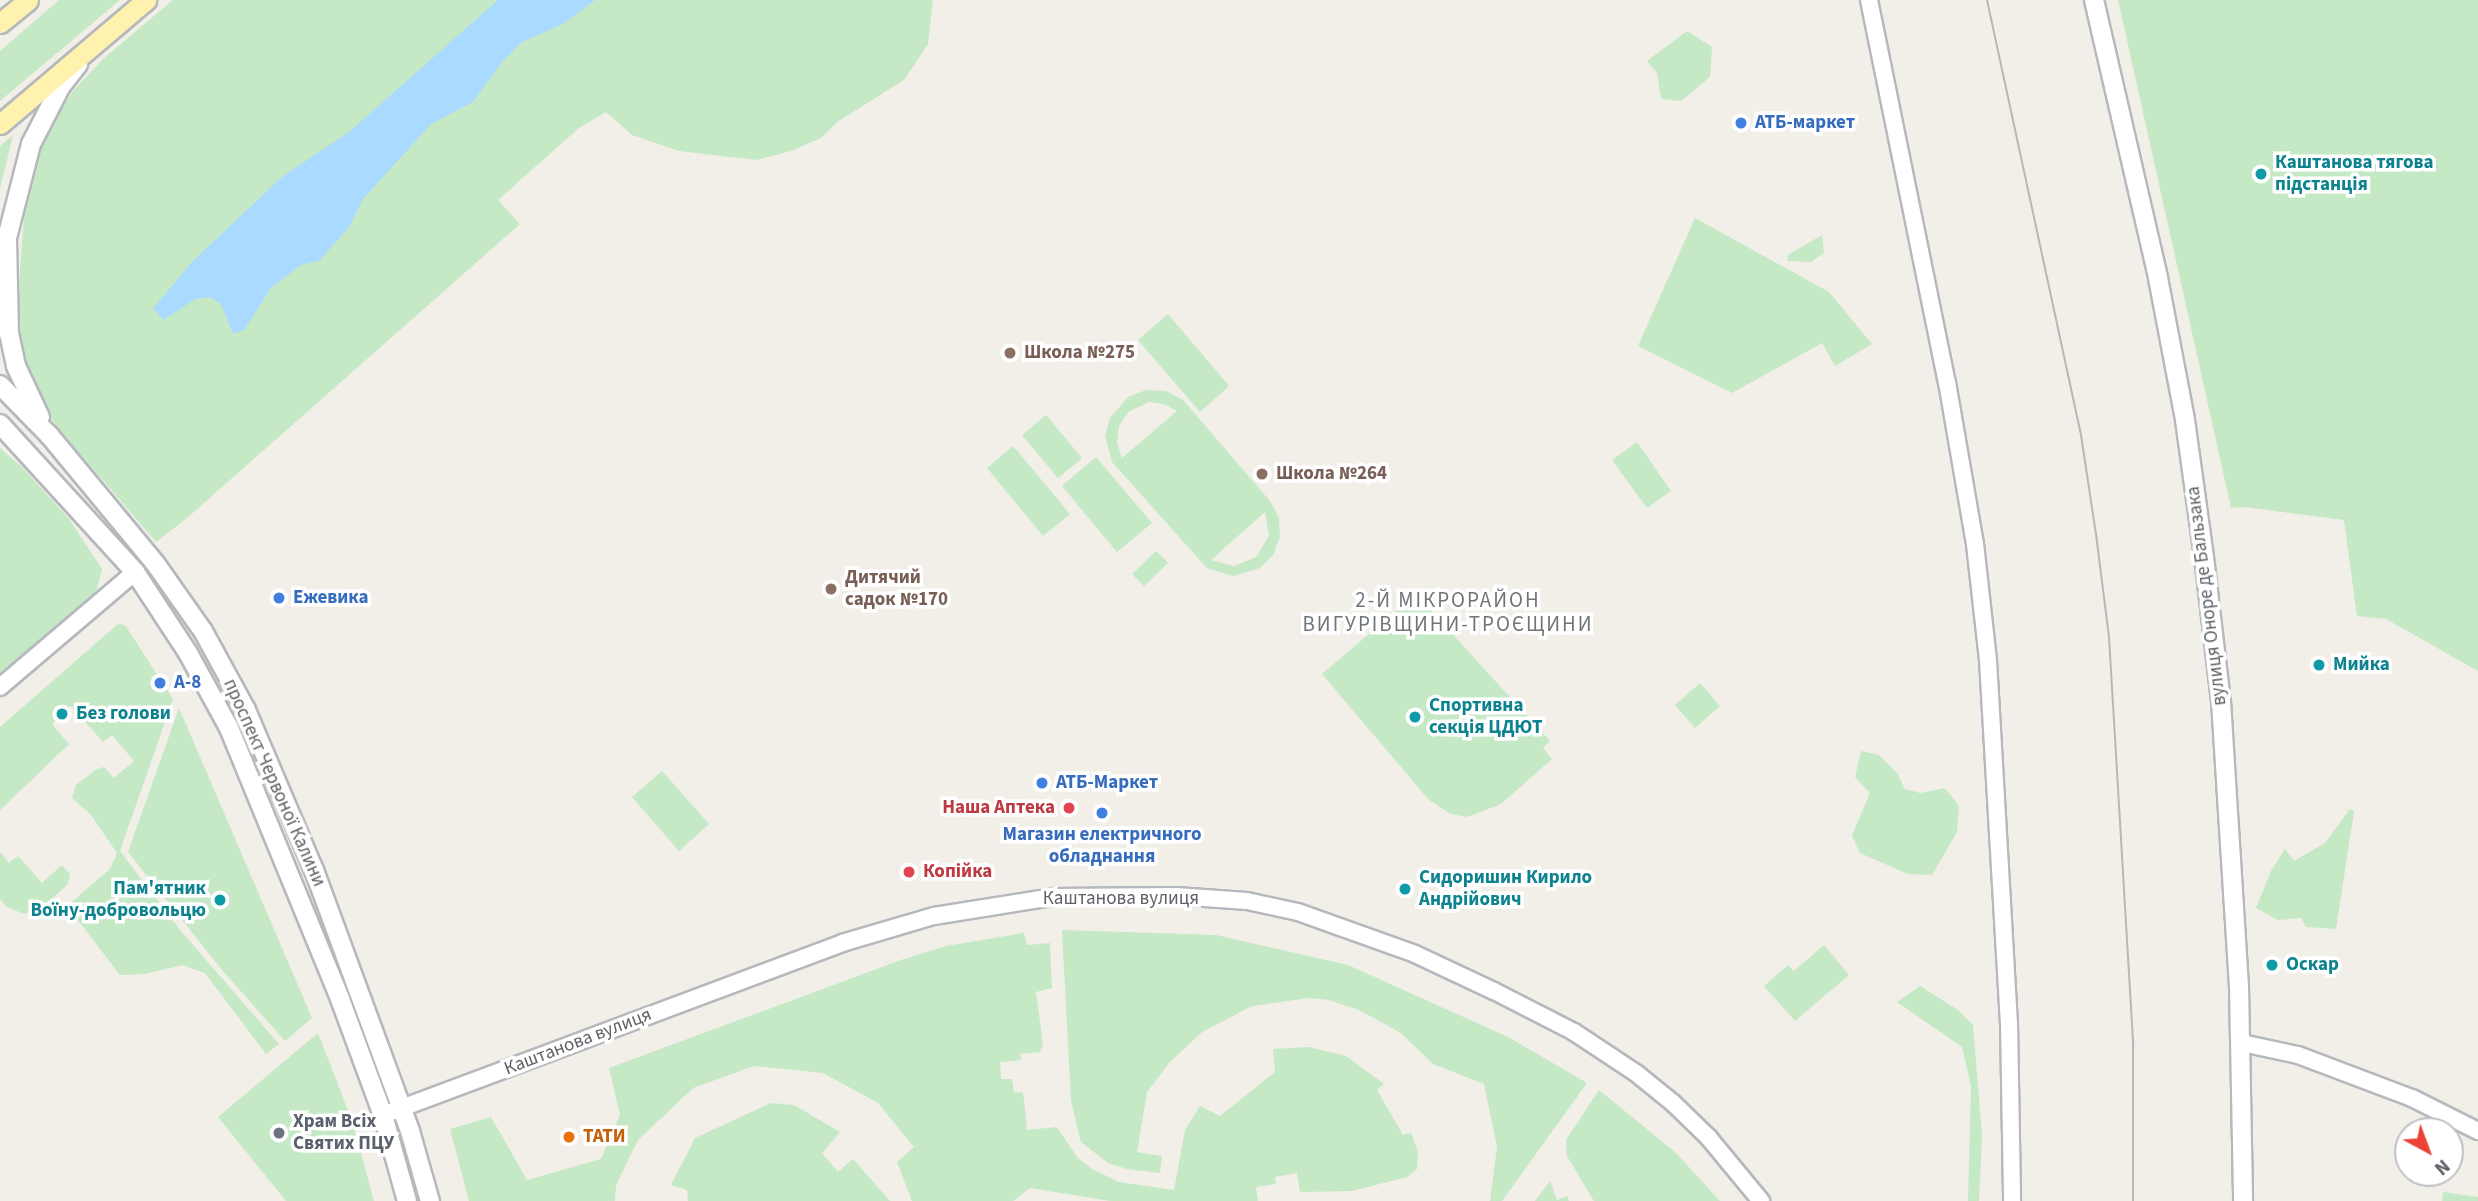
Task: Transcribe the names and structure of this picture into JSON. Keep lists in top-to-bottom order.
{
  "streets": {
    "main road": ["вулиця Оноре де Бальзака", "проспект Червоної Калини"],
    "street": ["Каштанова вулиця"]
  },
  "crossings": [
    ["проспект Червоної Калини", "Каштанова вулиця"]
  ],
  "districts": ["2-Й МІКРОРАЙОН ВИГУРІВЩИНИ-ТРОЄЩИНИ"],
  "places": [
    "АТБ-маркет",
    "Каштанова тягова пiдстанцiя",
    "Школа №275",
    "Школа №264",
    "Дитячий садок №170",
    "Ежевика",
    "Мийка",
    "А-8",
    "Без голови",
    "Спортивна секція ЦДЮТ",
    "АТБ-Маркет",
    "Наша Аптека",
    "Магазин електричного обладнання",
    "Копійка",
    "Сидоришин Кирило Андрійович",
    "Пам'ятник Воїну-добровольцю",
    "Оскар",
    "Храм Всіх Святих ПЦУ",
    "ТАТИ"
  ],
  "north": "bottom right"
}
